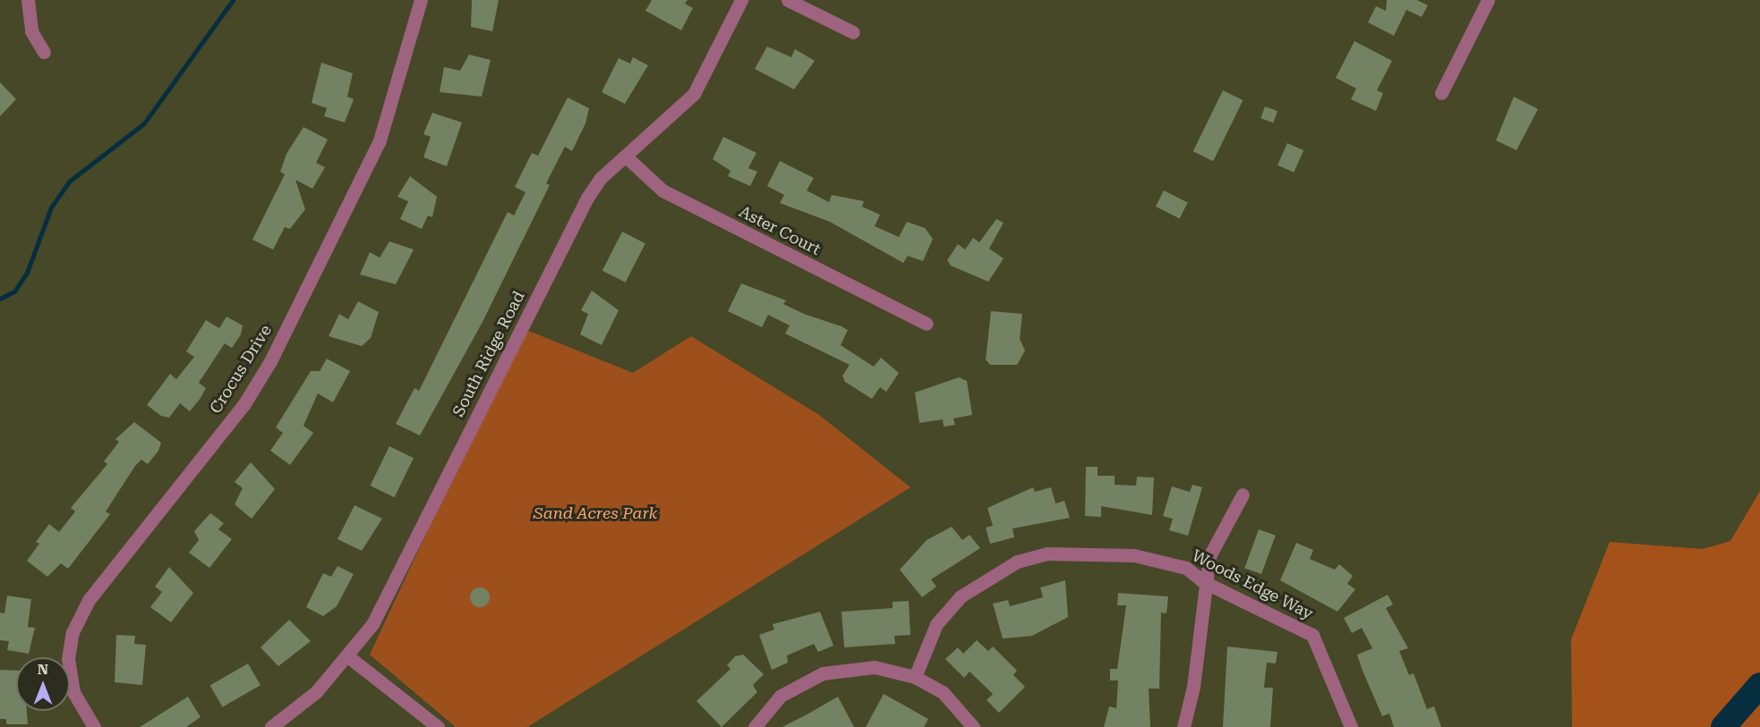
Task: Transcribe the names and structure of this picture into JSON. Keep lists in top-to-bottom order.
{
  "streets": {
    "street": [
      "Aster Court",
      "South Ridge Road",
      "Crocus Drive",
      "Woods Edge Way"
    ]
  },
  "crossings": [
    ["Aster Court", "South Ridge Road"]
  ],
  "parks": ["Sand Acres Park"],
  "north": "top"
}
